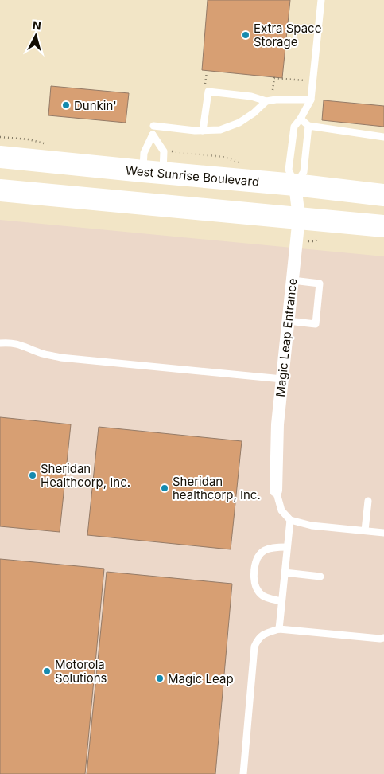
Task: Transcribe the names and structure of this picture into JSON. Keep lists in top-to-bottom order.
{
  "streets": {
    "highway": ["West Sunrise Boulevard"],
    "street": ["Magic Leap Entrance"]
  },
  "crossings": [
    ["West Sunrise Boulevard", "Magic Leap Entrance"]
  ],
  "places": [
    "Extra Space Storage",
    "Dunkin'",
    "Sheridan Healthcorp, Inc.",
    "Sheridan healthcorp, Inc.",
    "Motorola Solutions",
    "Magic Leap"
  ],
  "north": "top"
}
